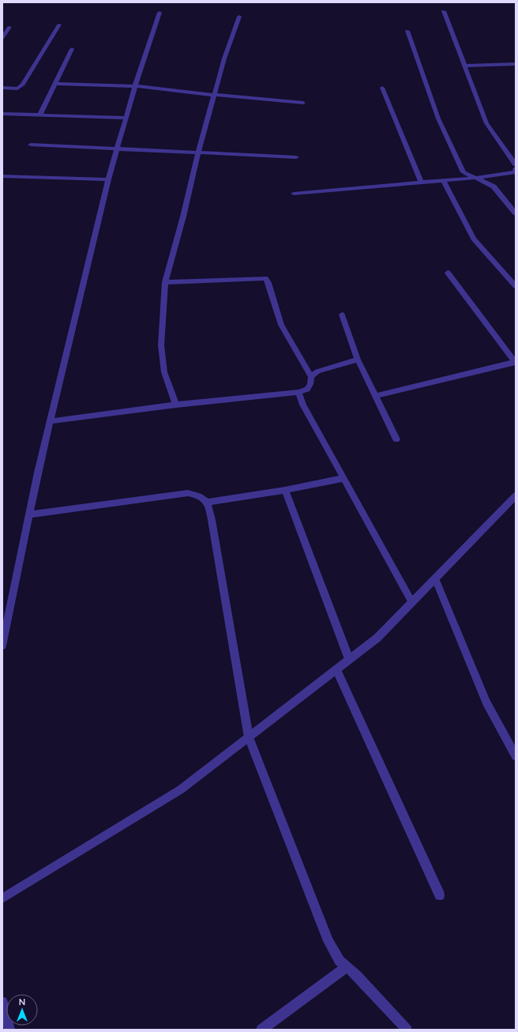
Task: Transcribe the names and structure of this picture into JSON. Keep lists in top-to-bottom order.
{
  "north": "top"
}
